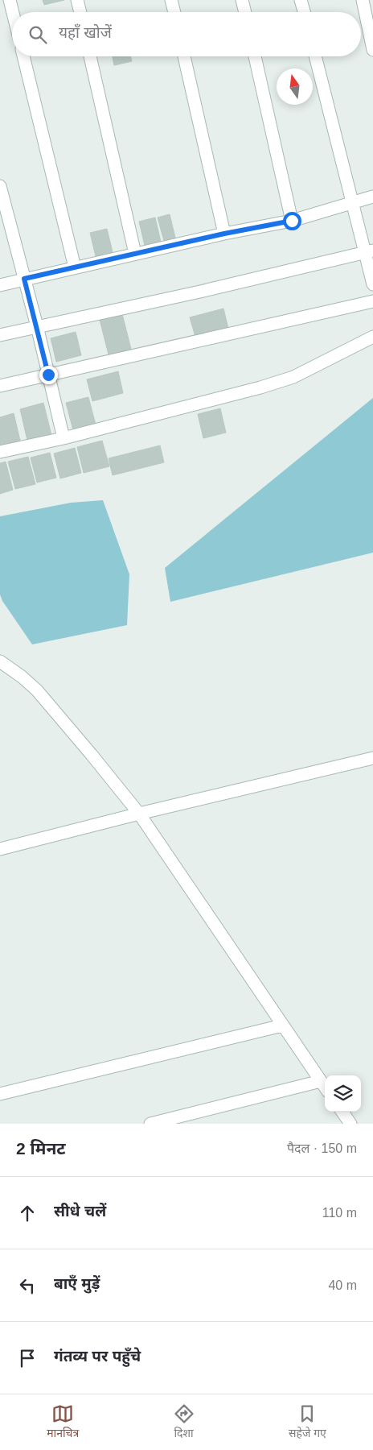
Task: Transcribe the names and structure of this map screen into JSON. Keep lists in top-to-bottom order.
{
  "north": "top",
  "page": {
    "search": "यहाँ खोजें",
    "heading": ["2 मिनट", "पैदल · 150 m"],
    "list": [
      ["सीधे चलें", "110 m"],
      ["बाएँ मुड़ें", "40 m"],
      "गंतव्य पर पहुँचे"
    ],
    "nav": ["मानचित्र", "दिशा", "सहेजे गए"]
  }
}
